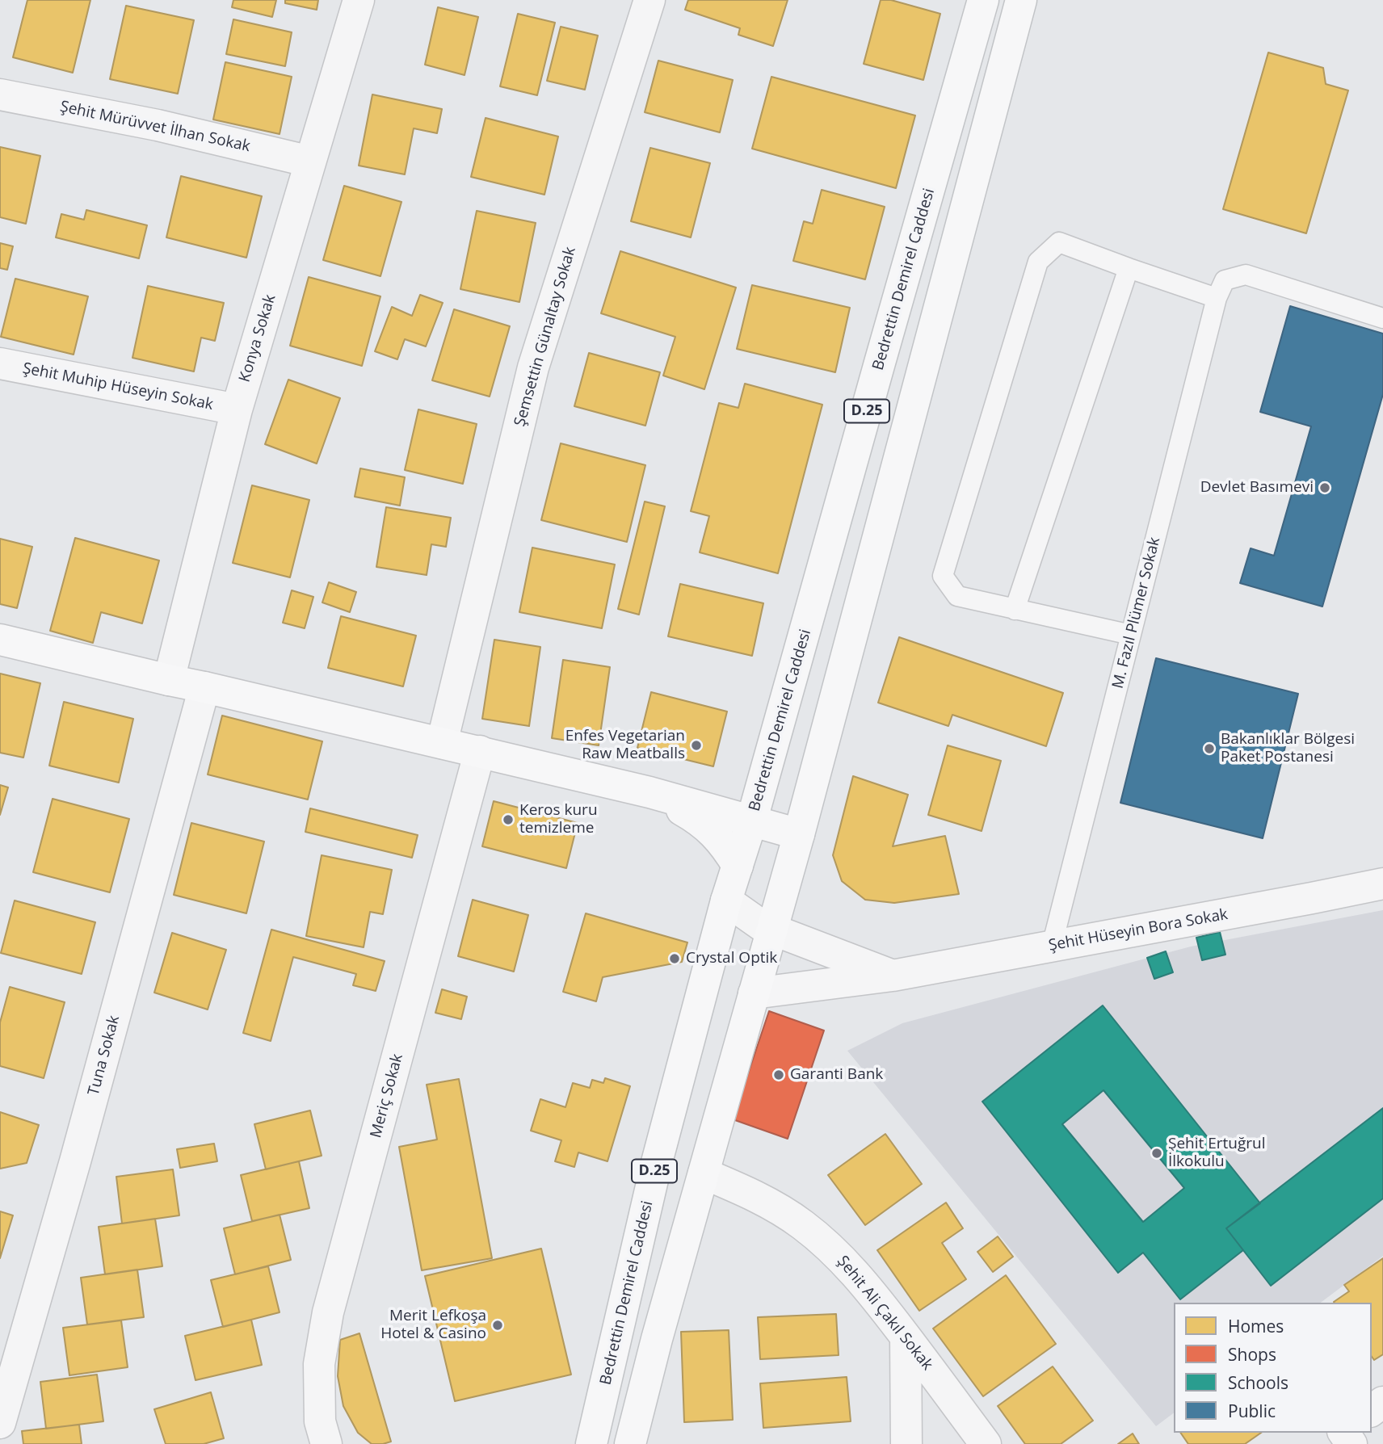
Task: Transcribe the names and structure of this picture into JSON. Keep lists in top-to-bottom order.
{
  "streets": {
    "main road": ["Bedrettin Demirel Caddesi", "D.25"],
    "street": [
      "Şehit Mürüvvet İlhan Sokak",
      "Şemsettin Günaltay Sokak",
      "Konya Sokak",
      "Şehit Muhip Hüseyin Sokak",
      "Şehit Hüseyin Bora Sokak",
      "Tuna Sokak",
      "Meriç Sokak",
      "Şehit Ali Çakıl Sokak"
    ],
    "lane": ["M. Fazıl Plümer Sokak"]
  },
  "crossings": [
    ["Şehit Mürüvvet İlhan Sokak", "Konya Sokak"],
    ["Konya Sokak", "Şehit Muhip Hüseyin Sokak"],
    ["D.25", "Şehit Hüseyin Bora Sokak"],
    ["D.25", "Şehit Ali Çakıl Sokak"],
    ["M. Fazıl Plümer Sokak", "Şehit Hüseyin Bora Sokak"]
  ],
  "places": [
    "Devlet Basımevi",
    "Enfes Vegetarian Raw Meatballs",
    "Bakanlıklar Bölgesi Paket Postanesi",
    "Keros kuru temizleme",
    "Crystal Optik",
    "Garanti Bank",
    "Şehit Ertuğrul İlkokulu",
    "Merit Lefkoşa Hotel & Casino"
  ],
  "legend": [
    "Homes",
    "Shops",
    "Schools",
    "Public"
  ]
}
